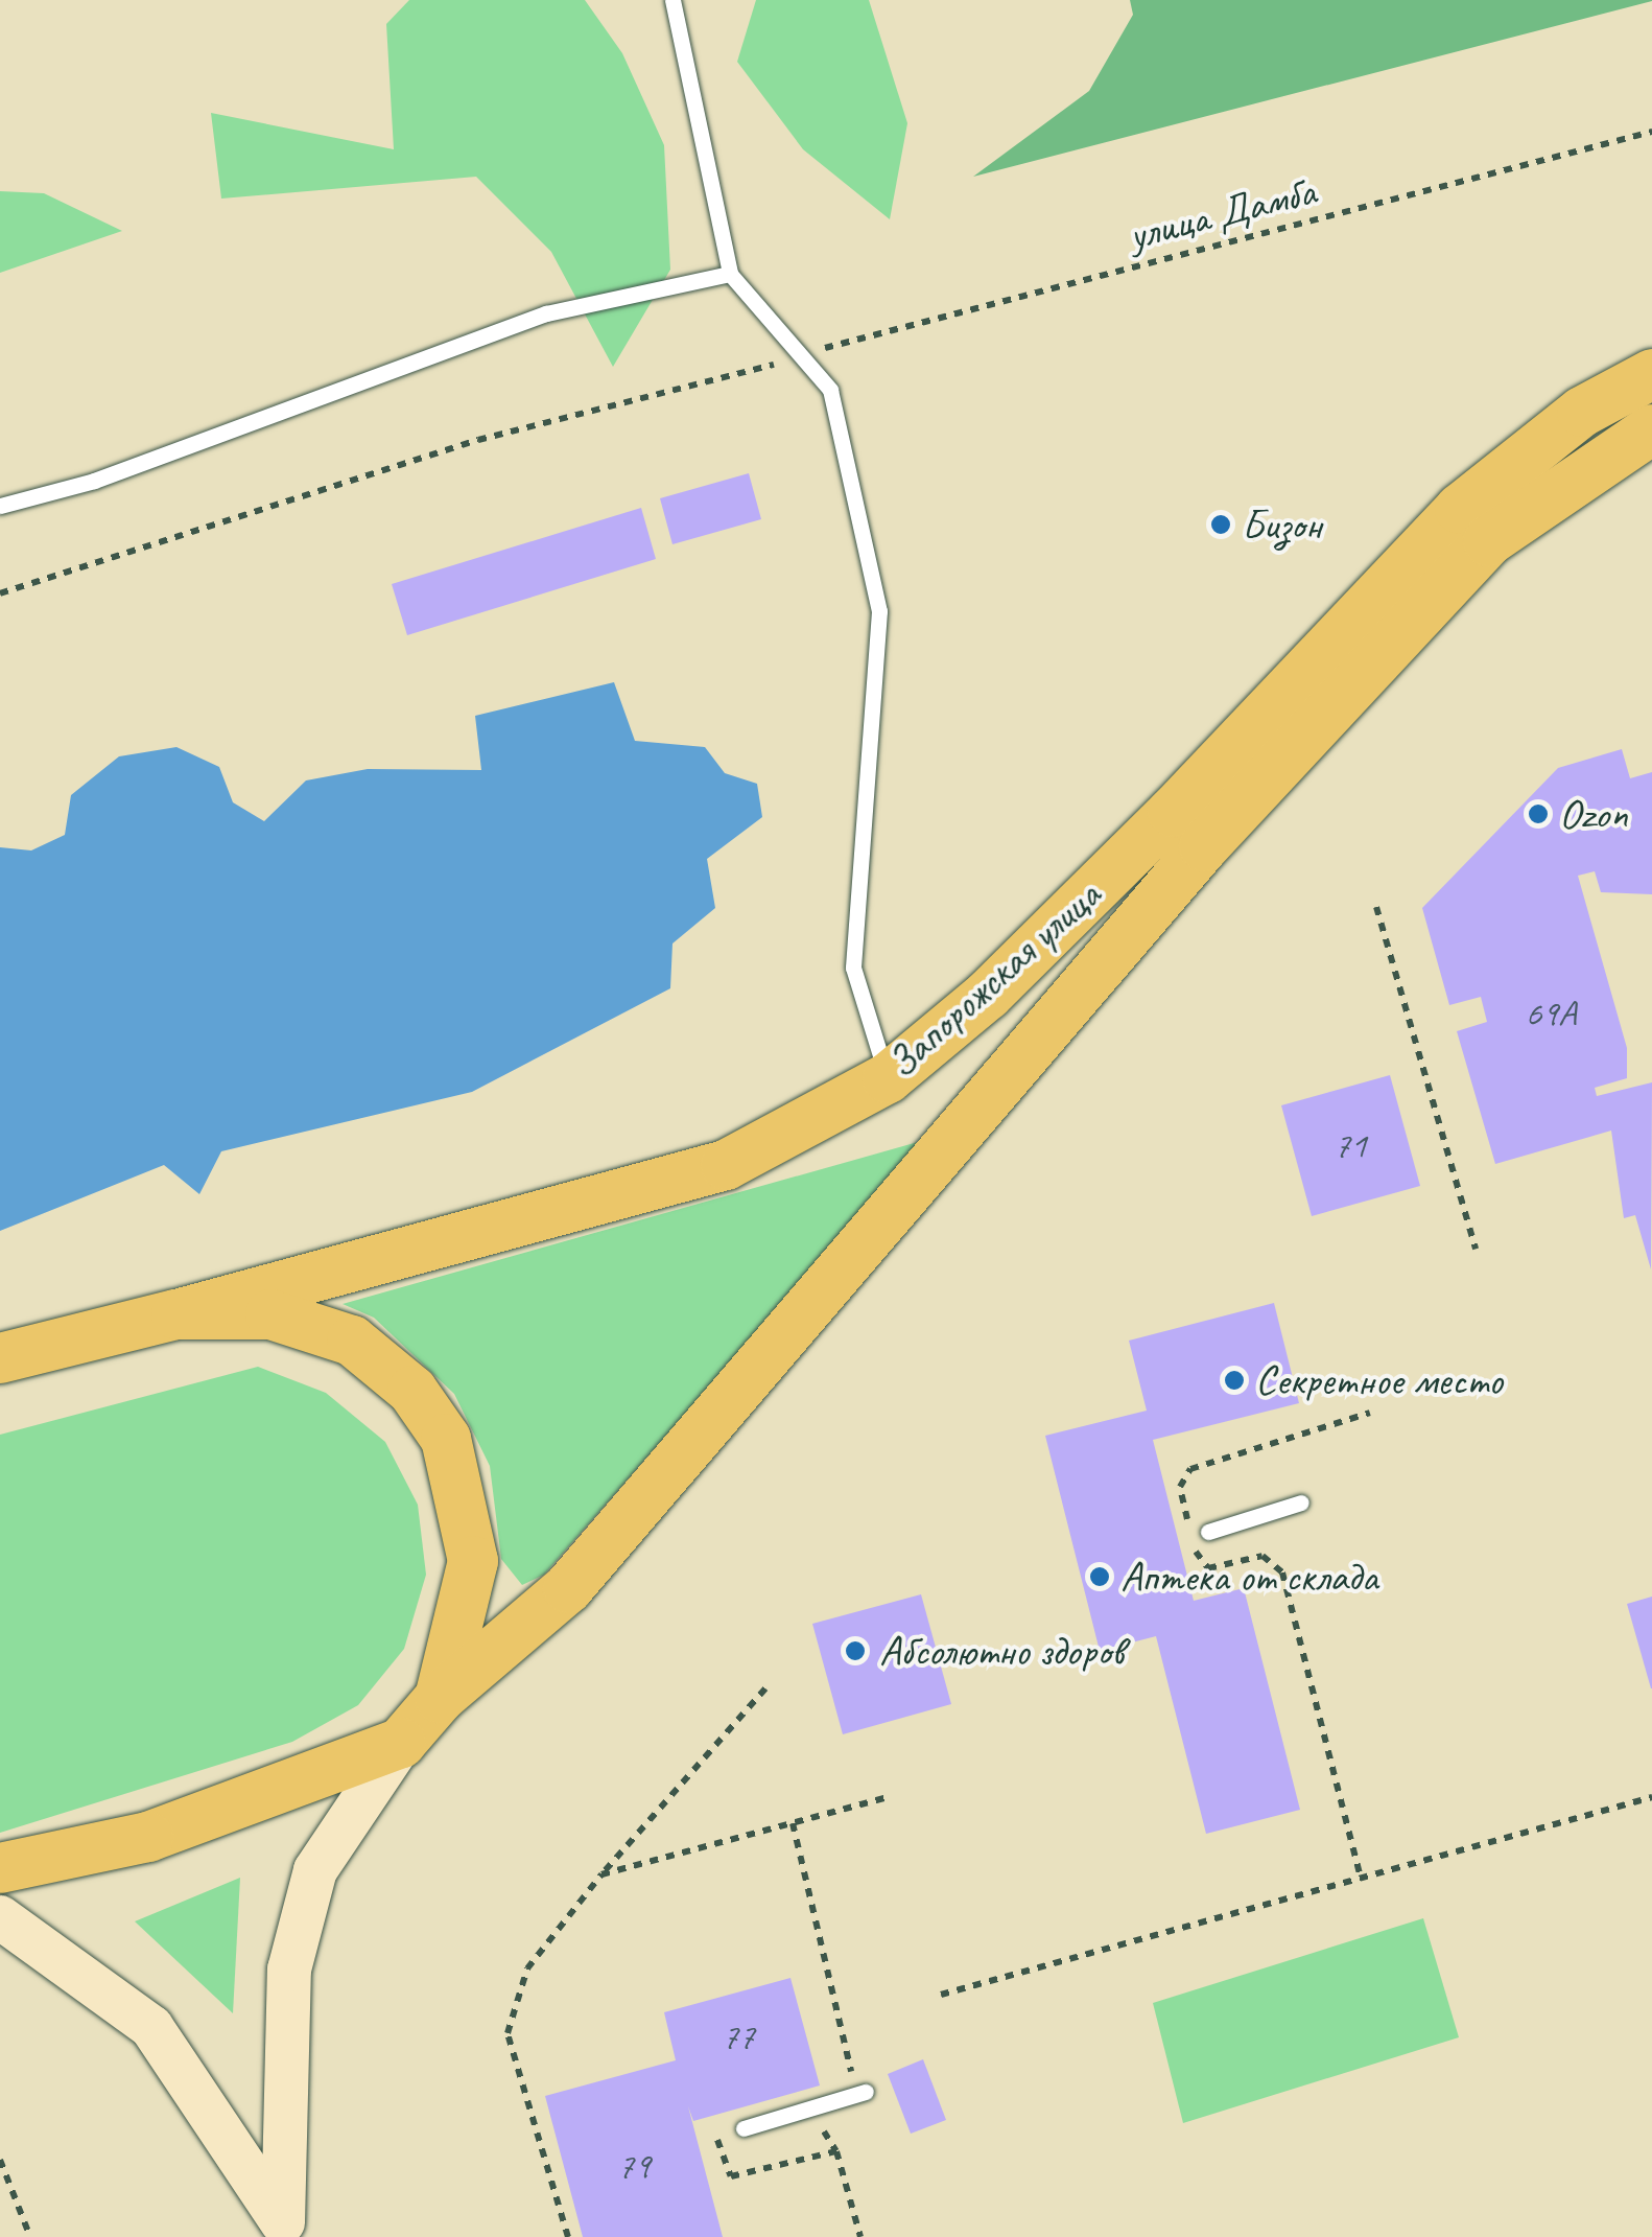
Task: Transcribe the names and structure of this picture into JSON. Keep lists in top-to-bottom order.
{
  "streets": {
    "main road": ["Запорожская улица"],
    "path": ["улица Дамба"]
  },
  "places": [
    "Бизон",
    "Ozon",
    "Секретное место",
    "Аптека от склада",
    "Абсолютно здоров"
  ],
  "house_numbers": [
    "69А",
    "71",
    "77",
    "79"
  ]
}
